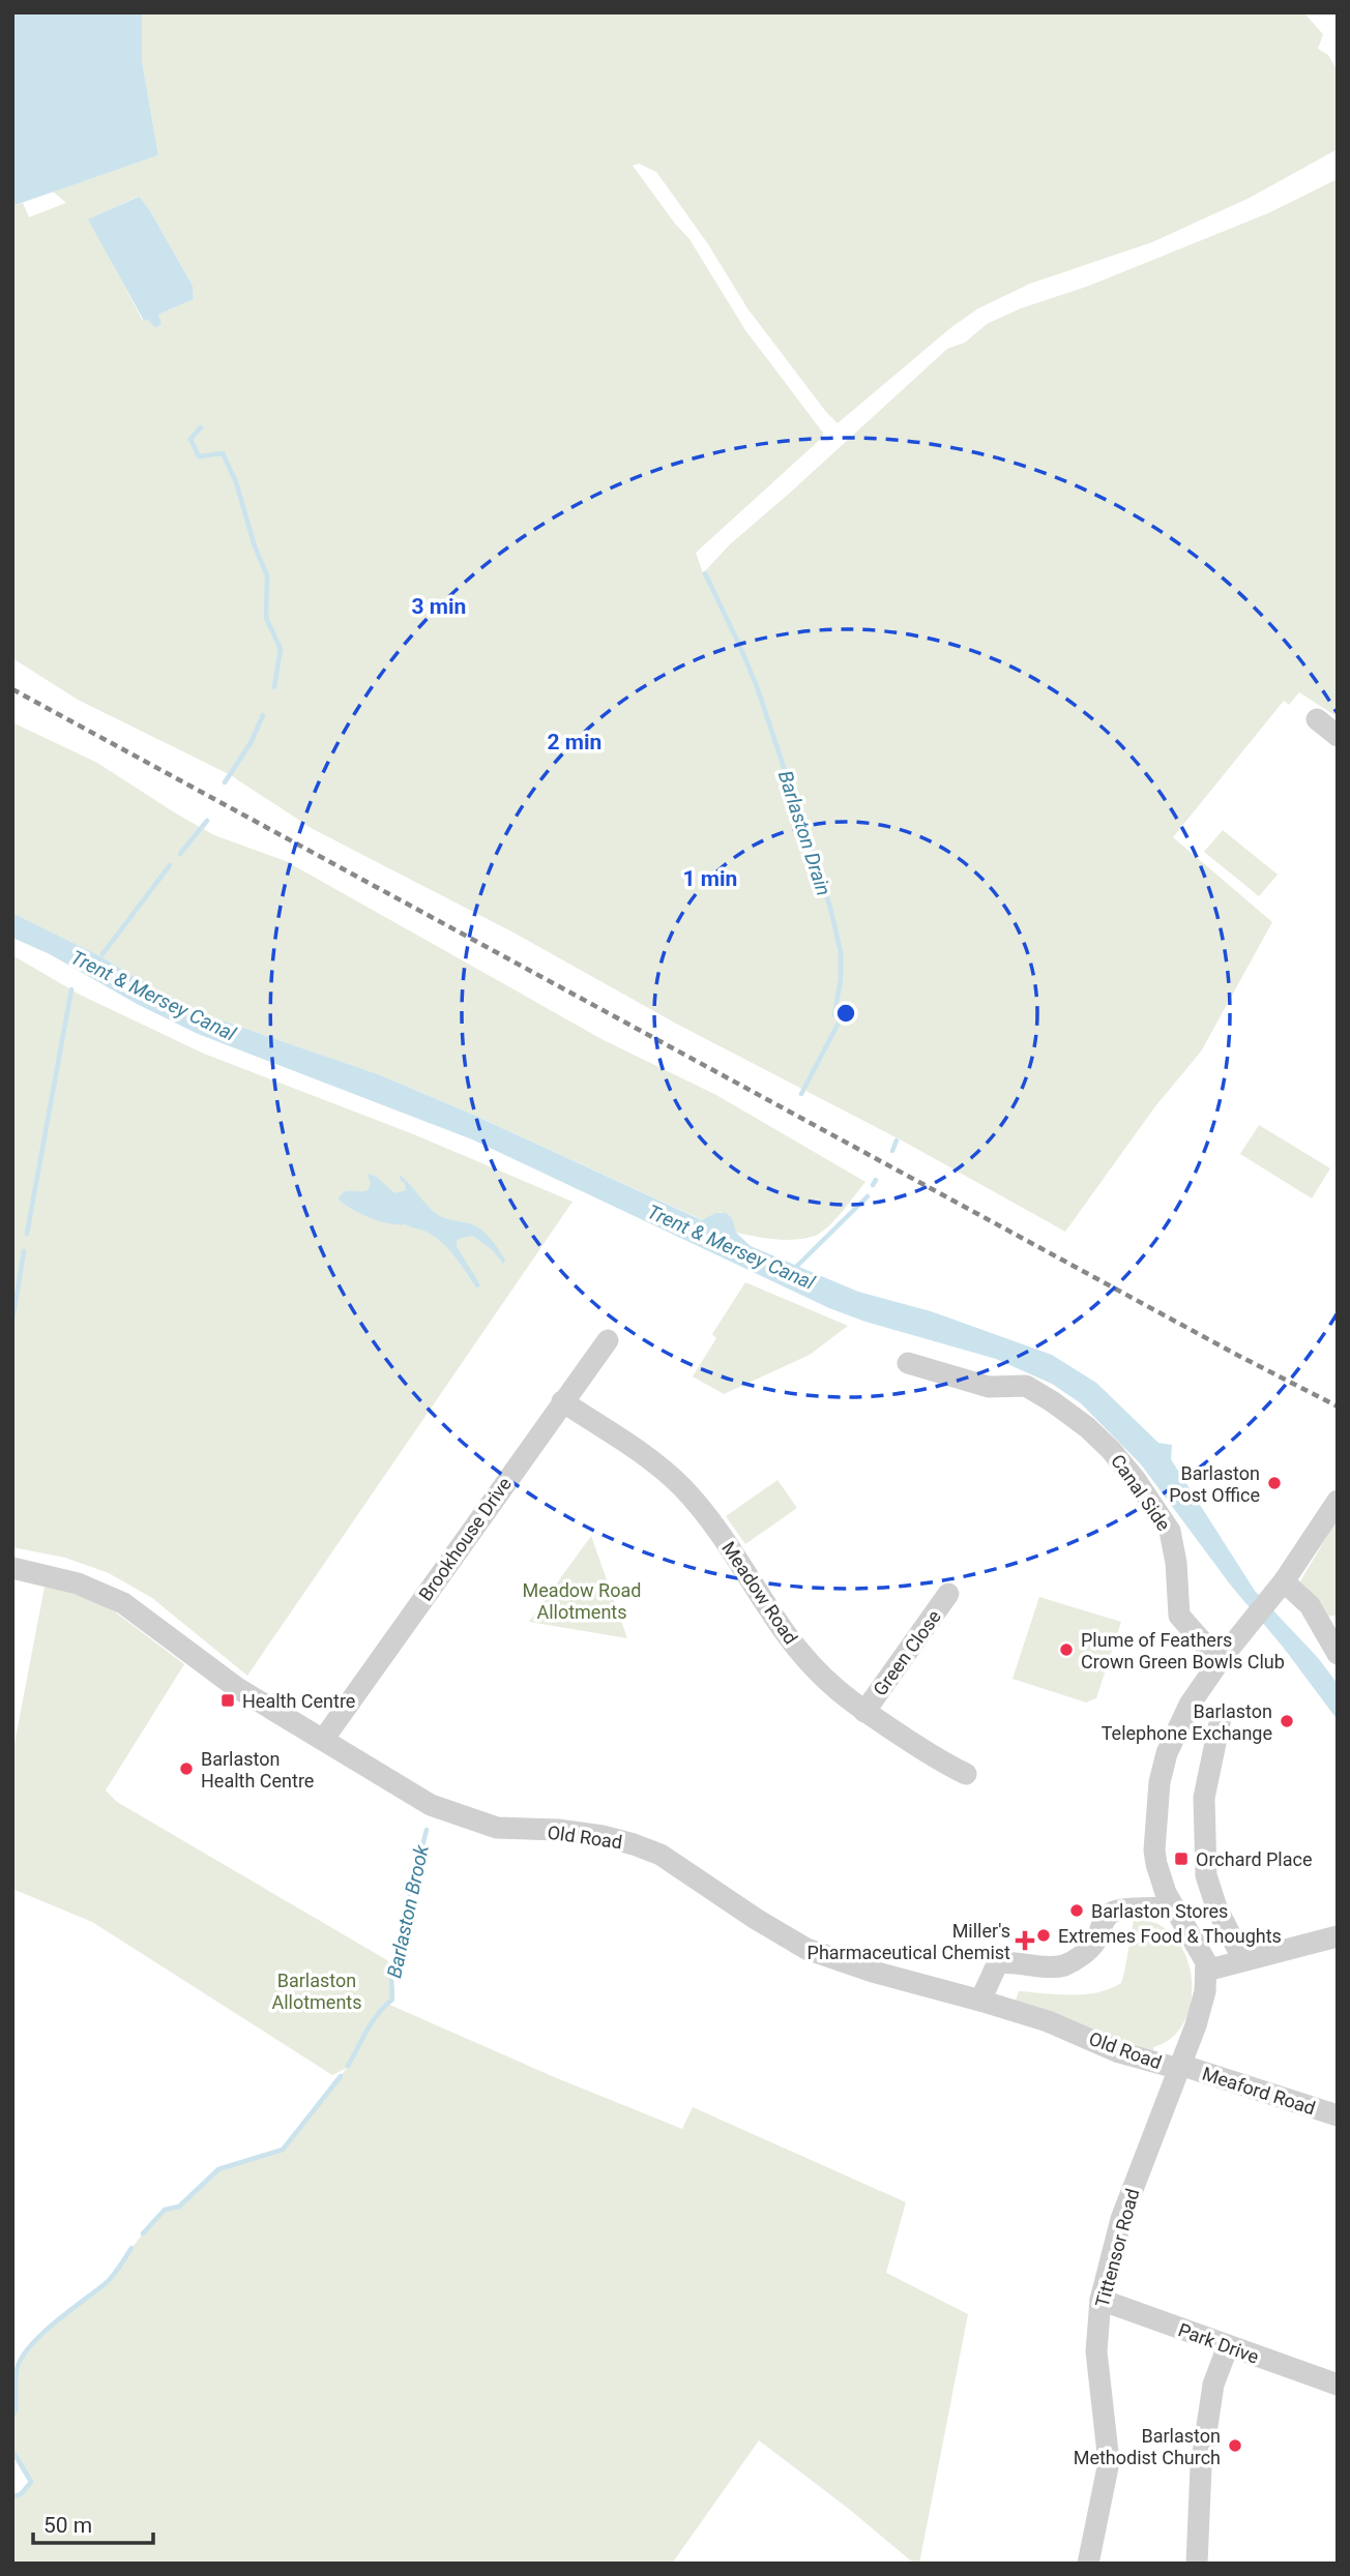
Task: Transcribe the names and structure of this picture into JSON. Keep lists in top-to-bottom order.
{
  "streets": {
    "street": [
      "Canal Side",
      "Brookhouse Drive",
      "Meadow Road",
      "Green Close",
      "Old Road",
      "Meaford Road",
      "Tittensor Road",
      "Park Drive"
    ]
  },
  "crossings": [
    ["Brookhouse Drive", "Meadow Road"],
    ["Brookhouse Drive", "Old Road"],
    ["Meadow Road", "Green Close"],
    ["Old Road", "Meaford Road"],
    ["Old Road", "Tittensor Road"],
    ["Meaford Road", "Tittensor Road"],
    ["Tittensor Road", "Park Drive"]
  ],
  "water": ["Barlaston Drain", "Trent & Mersey Canal", "Barlaston Brook"],
  "parks": ["Meadow Road Allotments", "Barlaston Allotments"],
  "places": {
    "other": [
      "Barlaston Post Office",
      "Plume of Feathers Crown Green Bowls Club",
      "Barlaston Telephone Exchange",
      "Barlaston Health Centre",
      "Barlaston Stores",
      "Extremes Food & Thoughts",
      "Barlaston Methodist Church"
    ],
    "transit": ["Health Centre", "Orchard Place"],
    "health": ["Miller's Pharmaceutical Chemist"]
  },
  "scale_bar": "50 m",
  "rings": ["3 min", "2 min", "1 min"]
}
